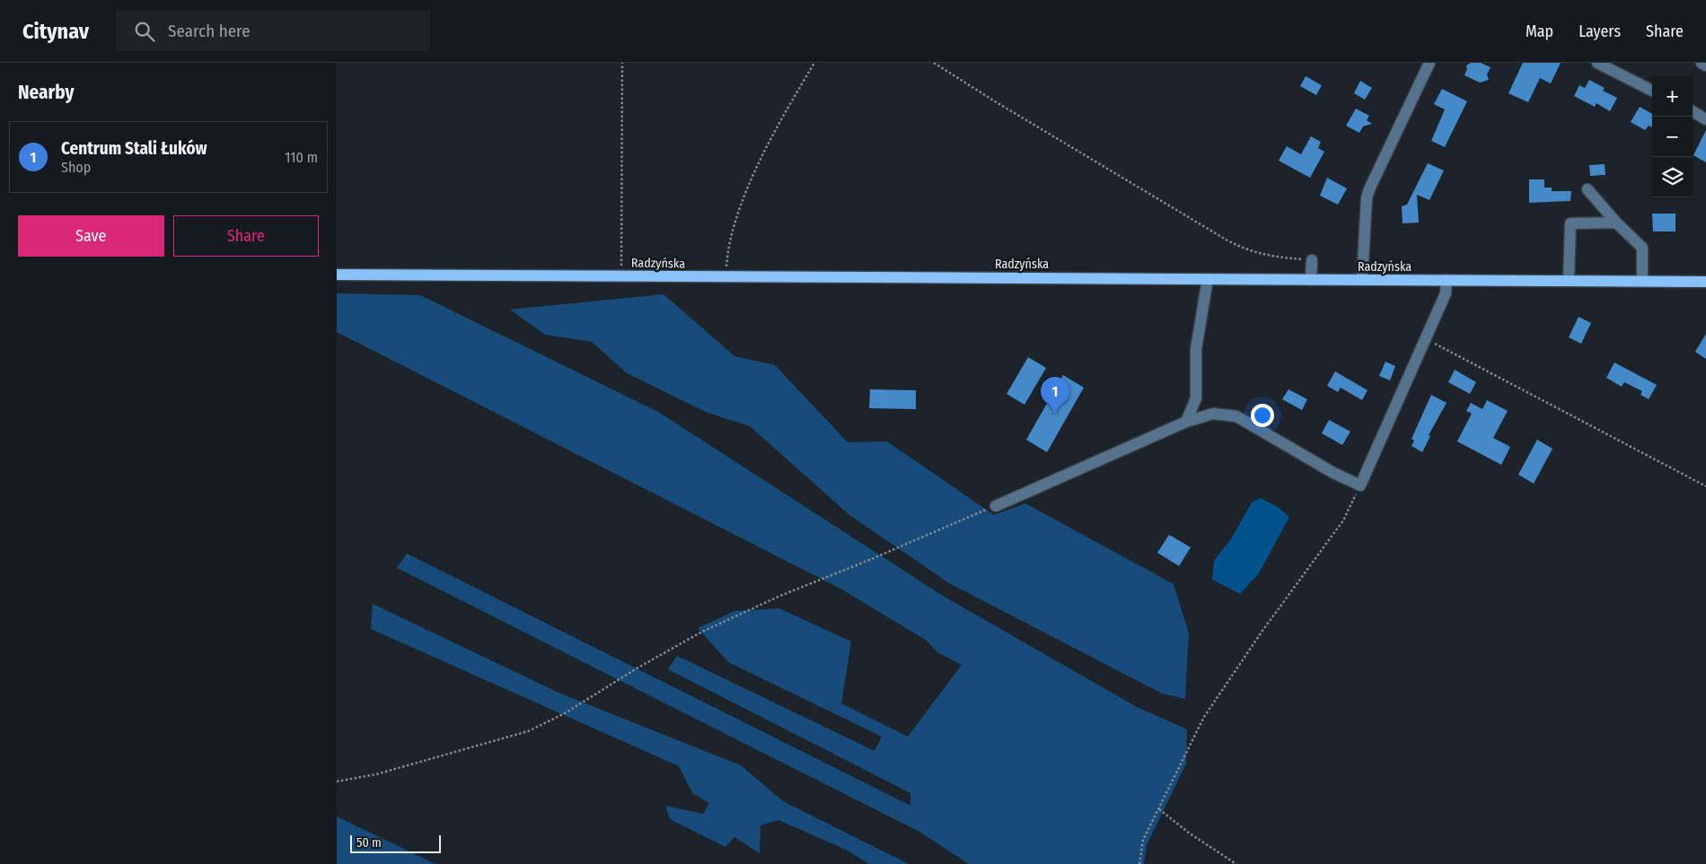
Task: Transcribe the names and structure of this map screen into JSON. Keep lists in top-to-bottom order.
{
  "streets": {
    "main road": ["Radzyńska"]
  },
  "scale_bar": "50 m",
  "page": {
    "header": "Citynav",
    "search": "Search here",
    "nav": ["Map", "Layers", "Share"],
    "heading": "Nearby",
    "map_buttons": ["+", "−"],
    "list": [
      {
        "mark": "1",
        "name": "Centrum Stali Łuków",
        "note": "Shop",
        "value": "110 m"
      }
    ],
    "buttons": ["Save", "Share"],
    "pins": "1",
    "scale": "50 m"
  }
}
